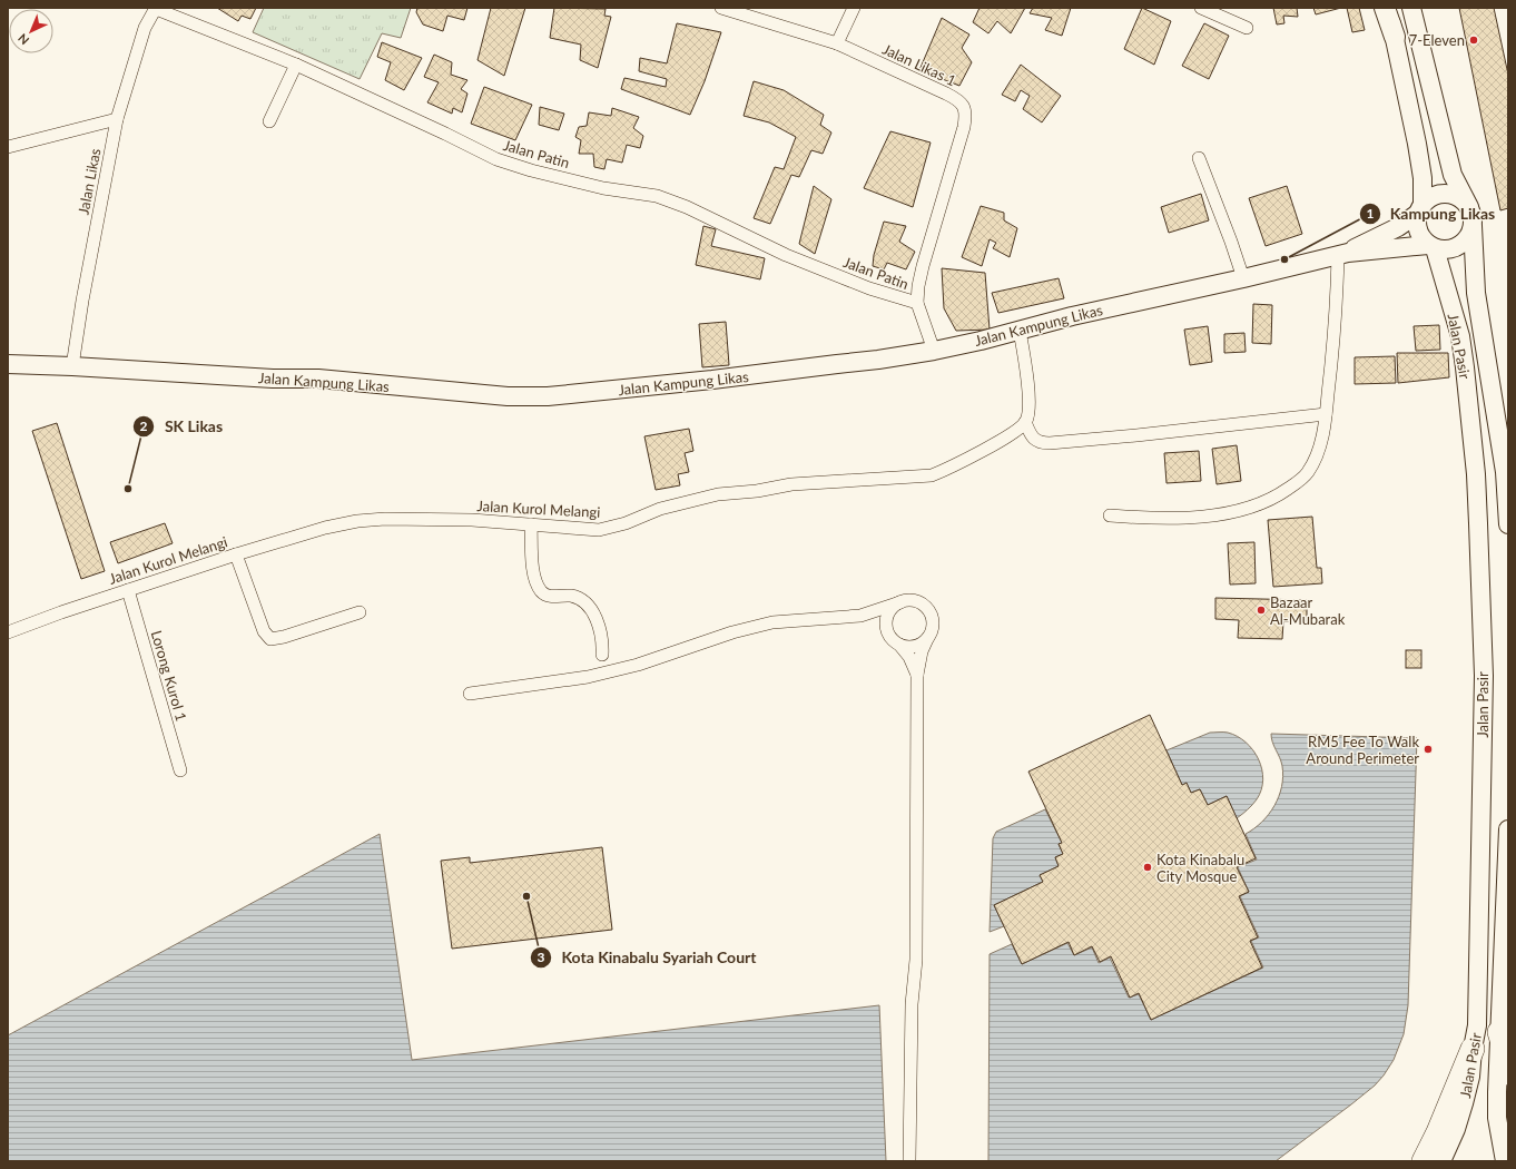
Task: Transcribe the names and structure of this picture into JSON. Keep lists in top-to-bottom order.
{
  "streets": {
    "main road": ["Jalan Kampung Likas", "Jalan Pasir"],
    "street": [
      "Jalan Likas 1",
      "Jalan Patin",
      "Jalan Likas",
      "Jalan Kurol Melangi",
      "Lorong Kurol 1"
    ]
  },
  "crossings": [
    ["Jalan Likas 1", "Jalan Patin"],
    ["Jalan Likas 1", "Jalan Kampung Likas"],
    ["Jalan Patin", "Jalan Likas"],
    ["Jalan Likas", "Jalan Kampung Likas"],
    ["Jalan Kampung Likas", "Jalan Pasir"],
    ["Jalan Kurol Melangi", "Lorong Kurol 1"]
  ],
  "places": [
    "7-Eleven",
    "Kampung Likas",
    "SK Likas",
    "Bazaar Al-Mubarak",
    "RM5 Fee To Walk Around Perimeter",
    "Kota Kinabalu City Mosque",
    "Kota Kinabalu Syariah Court"
  ],
  "north": "bottom left"
}
